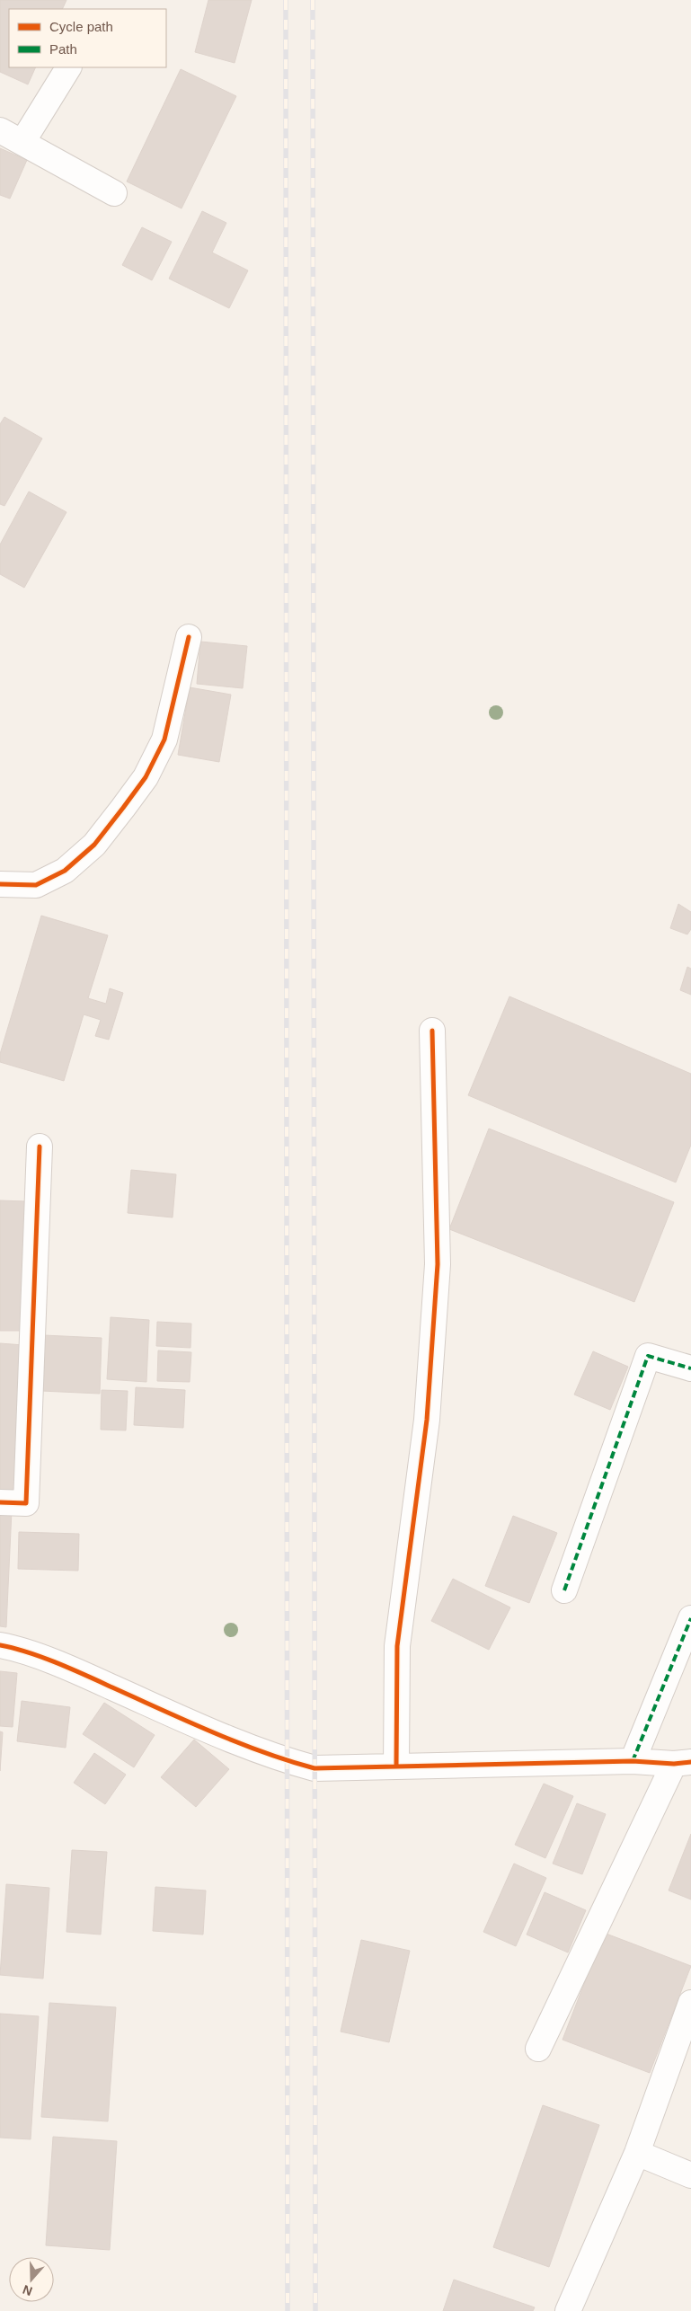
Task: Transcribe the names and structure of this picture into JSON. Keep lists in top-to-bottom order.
{
  "legend": ["Cycle path", "Path"],
  "north": "bottom"
}
